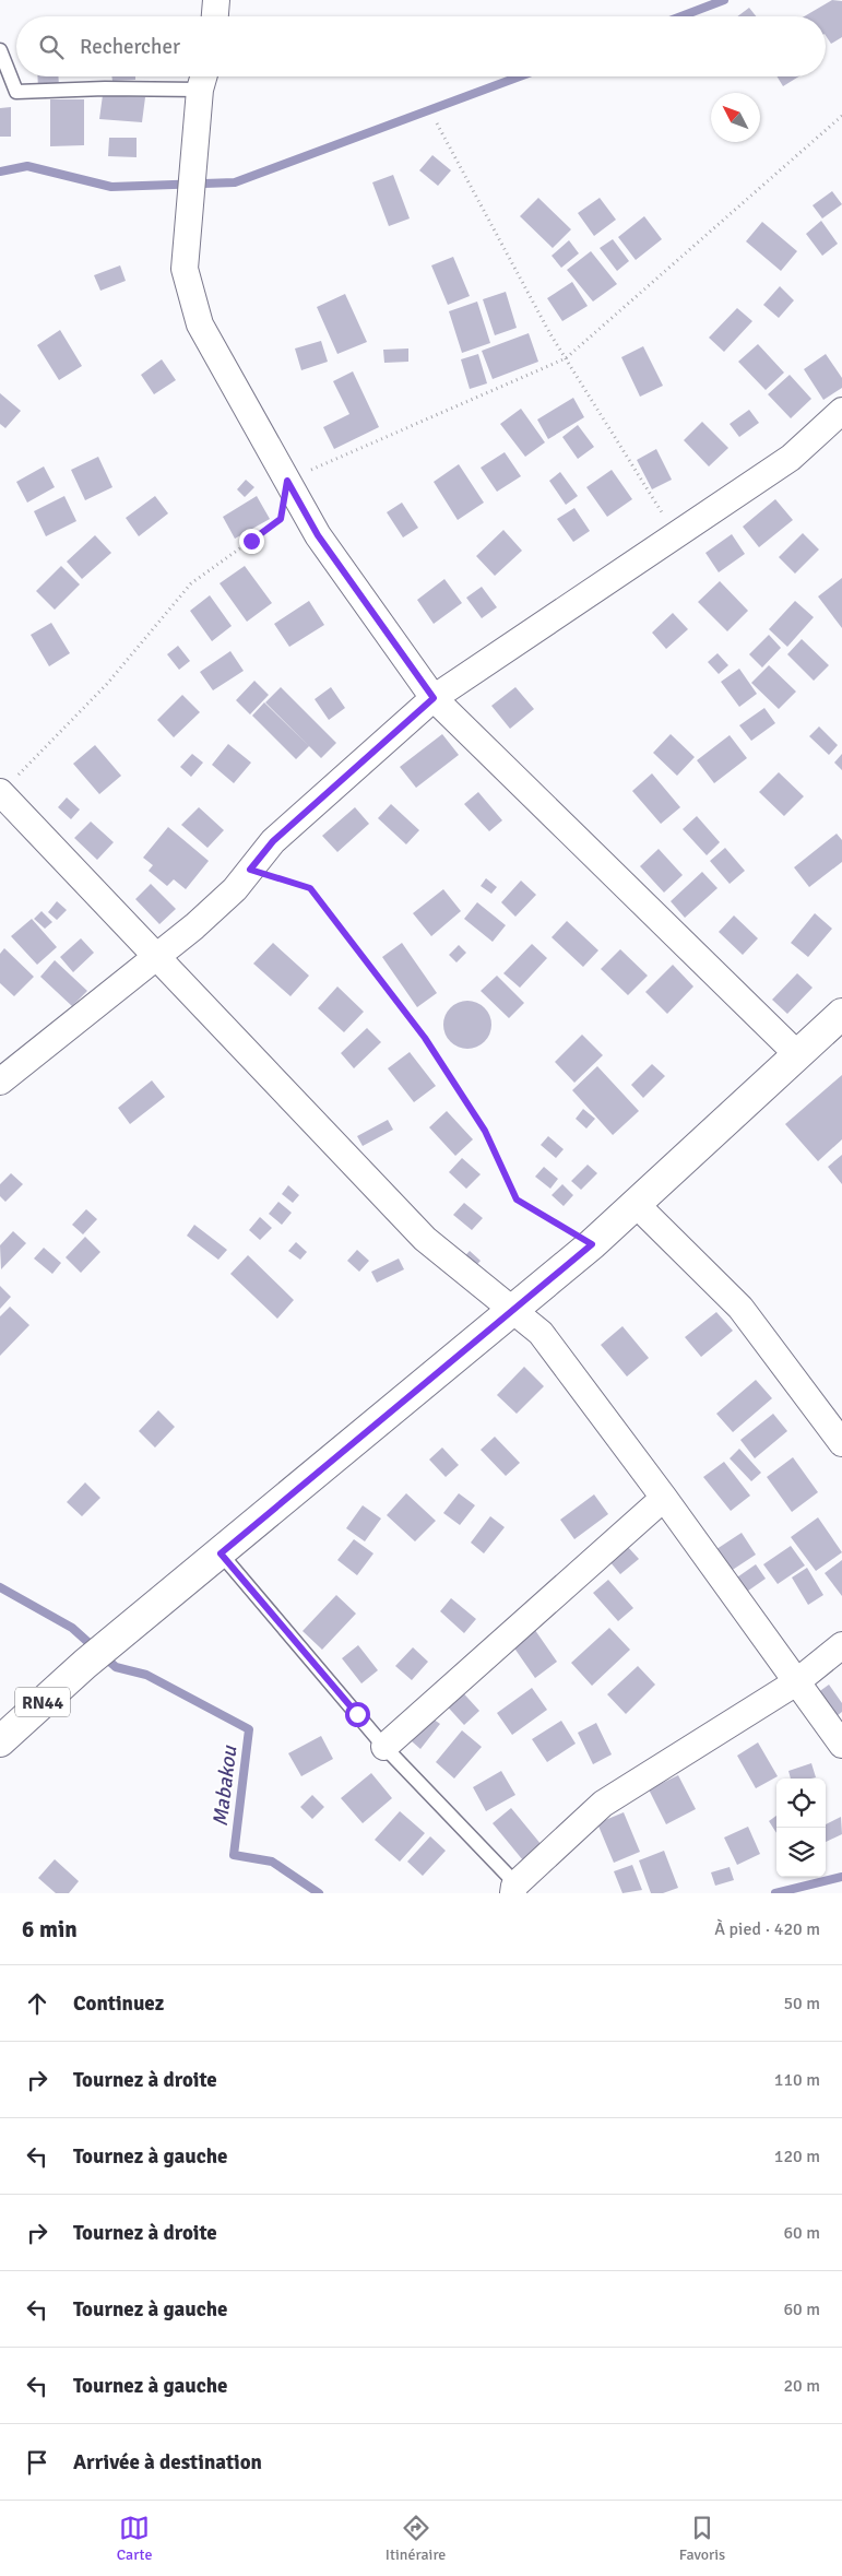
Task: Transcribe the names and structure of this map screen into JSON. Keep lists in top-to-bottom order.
{
  "streets": {
    "main road": ["RN44"]
  },
  "water": ["Mabakou"],
  "north": "top left",
  "page": {
    "search": "Rechercher",
    "heading": ["6 min", "À pied · 420 m"],
    "list": [
      ["Continuez", "50 m"],
      ["Tournez à droite", "110 m"],
      ["Tournez à gauche", "120 m"],
      ["Tournez à droite", "60 m"],
      ["Tournez à gauche", "60 m"],
      ["Tournez à gauche", "20 m"],
      "Arrivée à destination"
    ],
    "nav": ["Carte", "Itinéraire", "Favoris"]
  }
}
